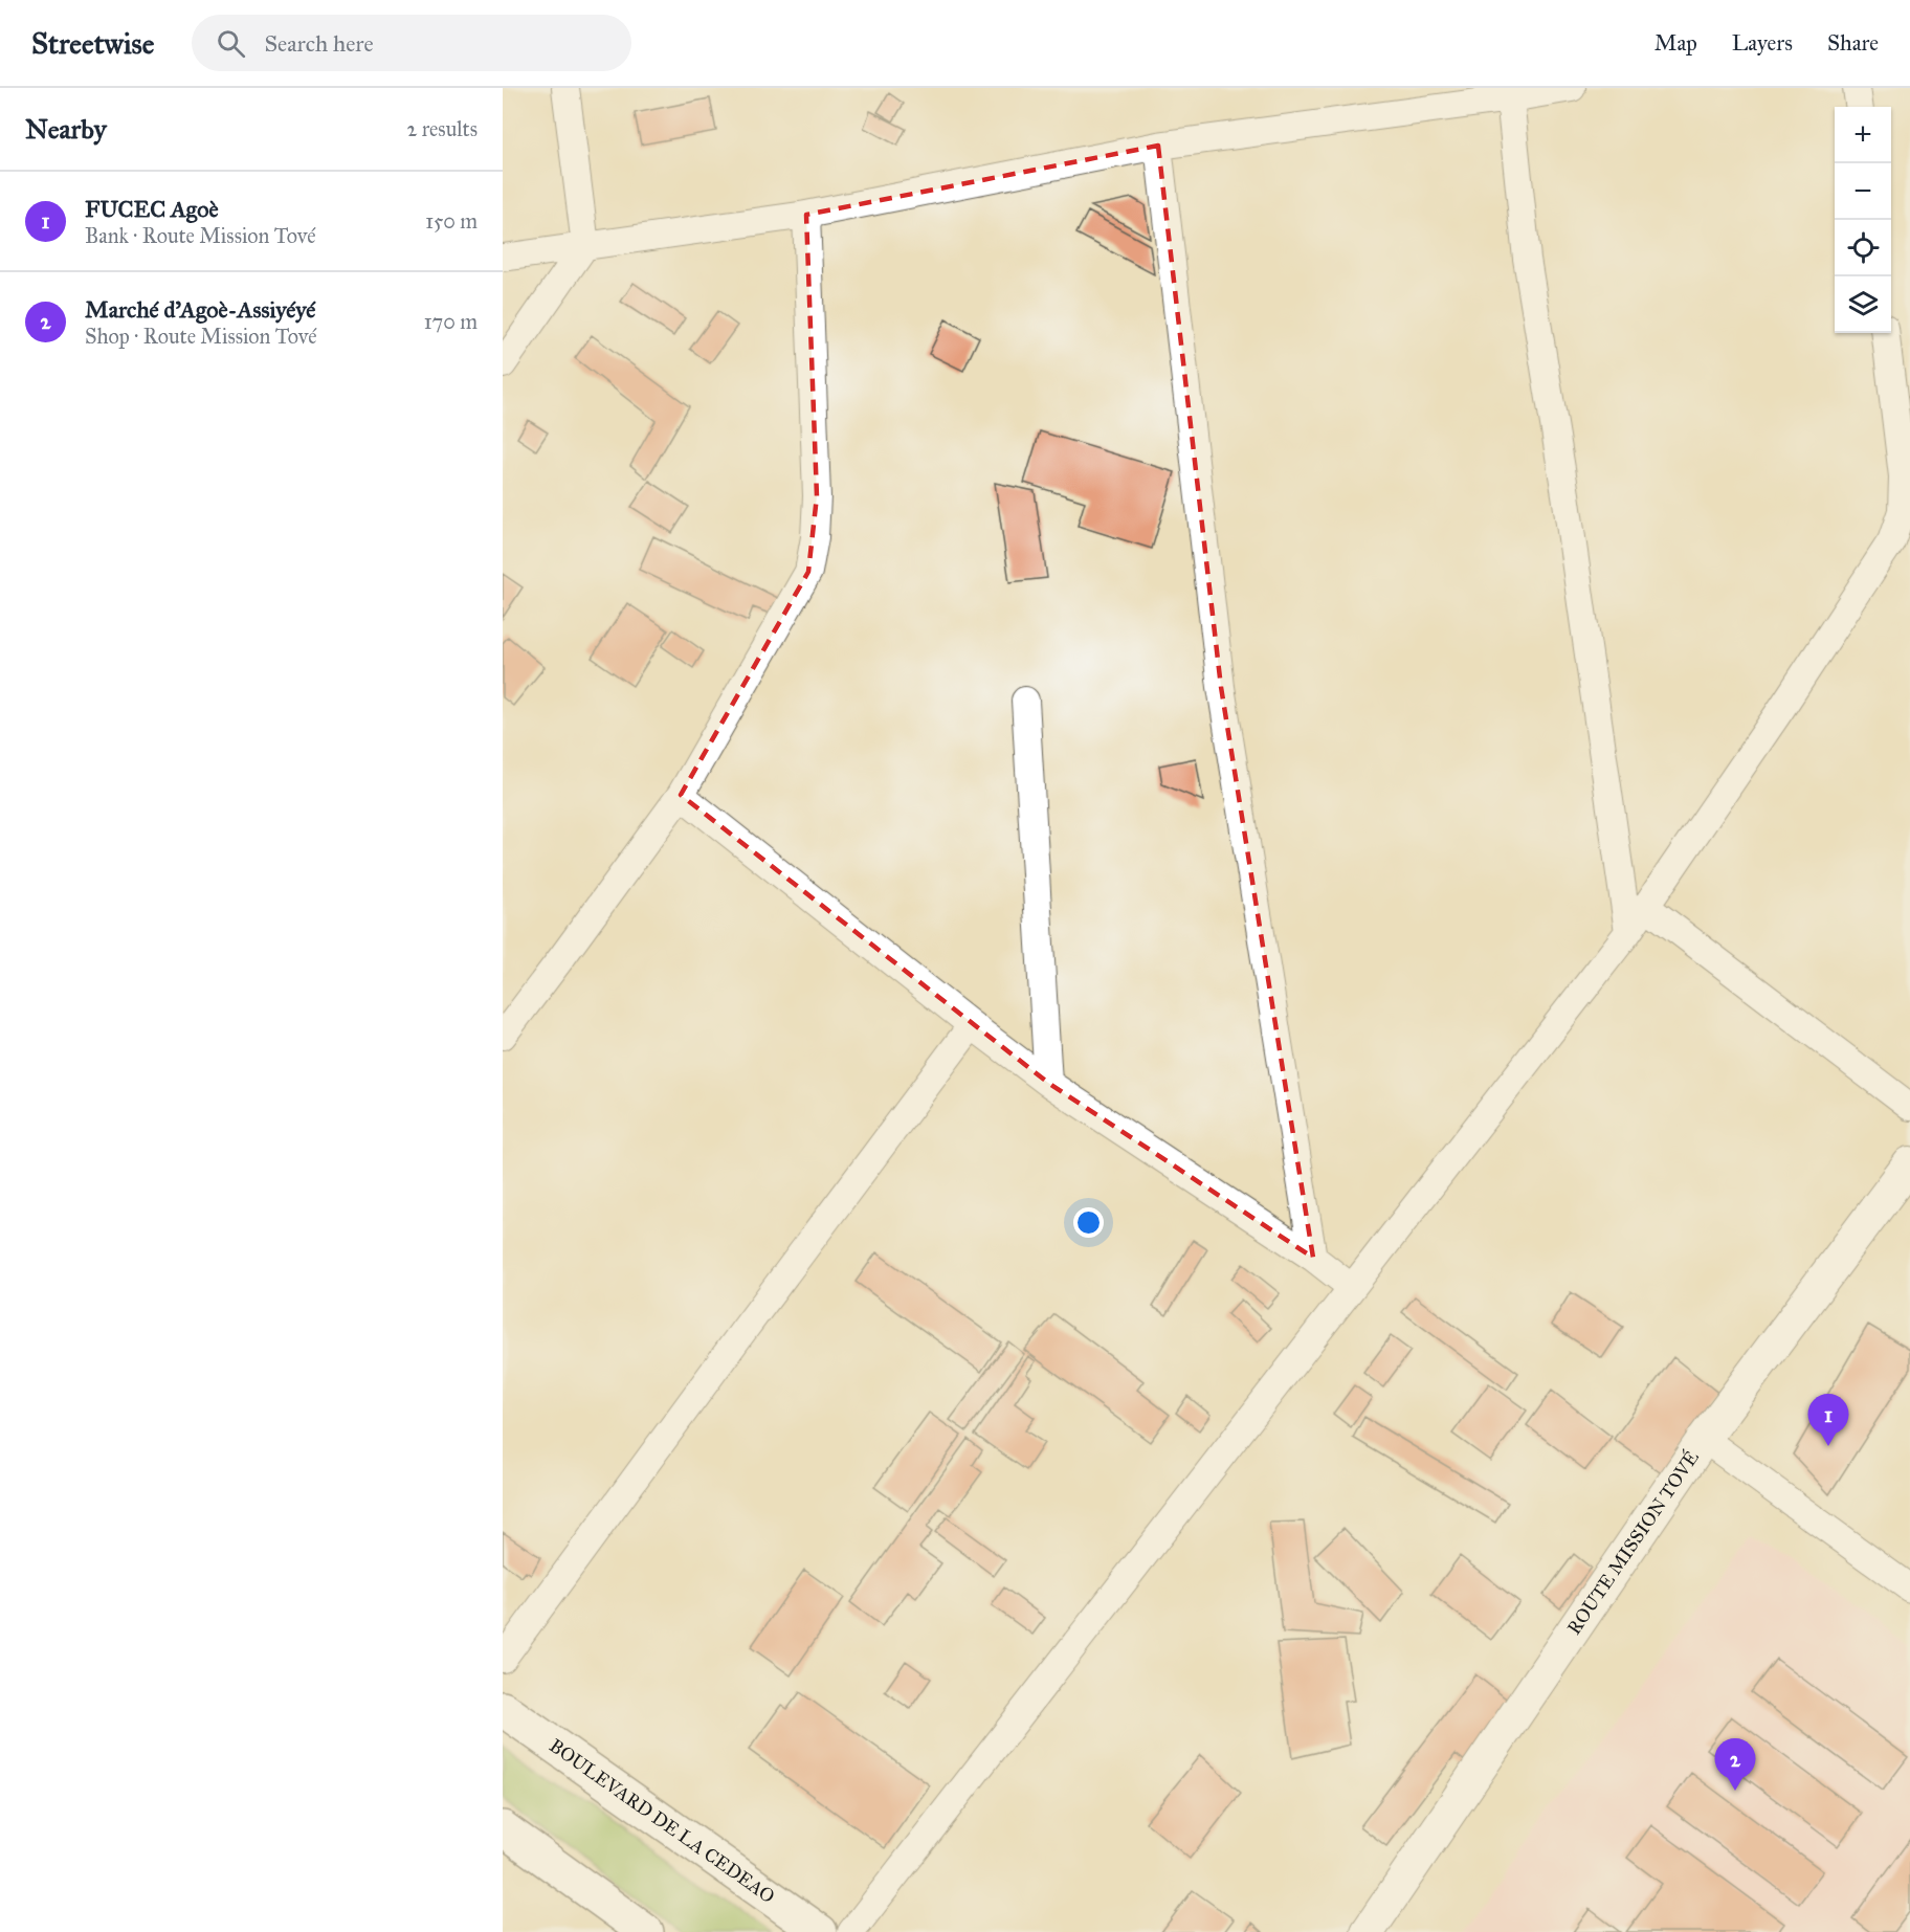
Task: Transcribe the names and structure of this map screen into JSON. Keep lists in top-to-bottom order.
{
  "streets": {
    "main road": ["BOULEVARD DE LA CEDEAO"],
    "street": ["ROUTE MISSION TOVÉ"]
  },
  "page": {
    "header": "Streetwise",
    "search": "Search here",
    "nav": ["Map", "Layers", "Share"],
    "heading": ["Nearby", "2 results"],
    "map_buttons": ["+", "−"],
    "list": [
      {
        "mark": "1",
        "name": "FUCEC Agoè",
        "note": "Bank · Route Mission Tové",
        "value": "150 m"
      },
      {
        "mark": "2",
        "name": "Marché d'Agoè-Assiyéyé",
        "note": "Shop · Route Mission Tové",
        "value": "170 m"
      }
    ],
    "pins": ["1", "2"]
  }
}
